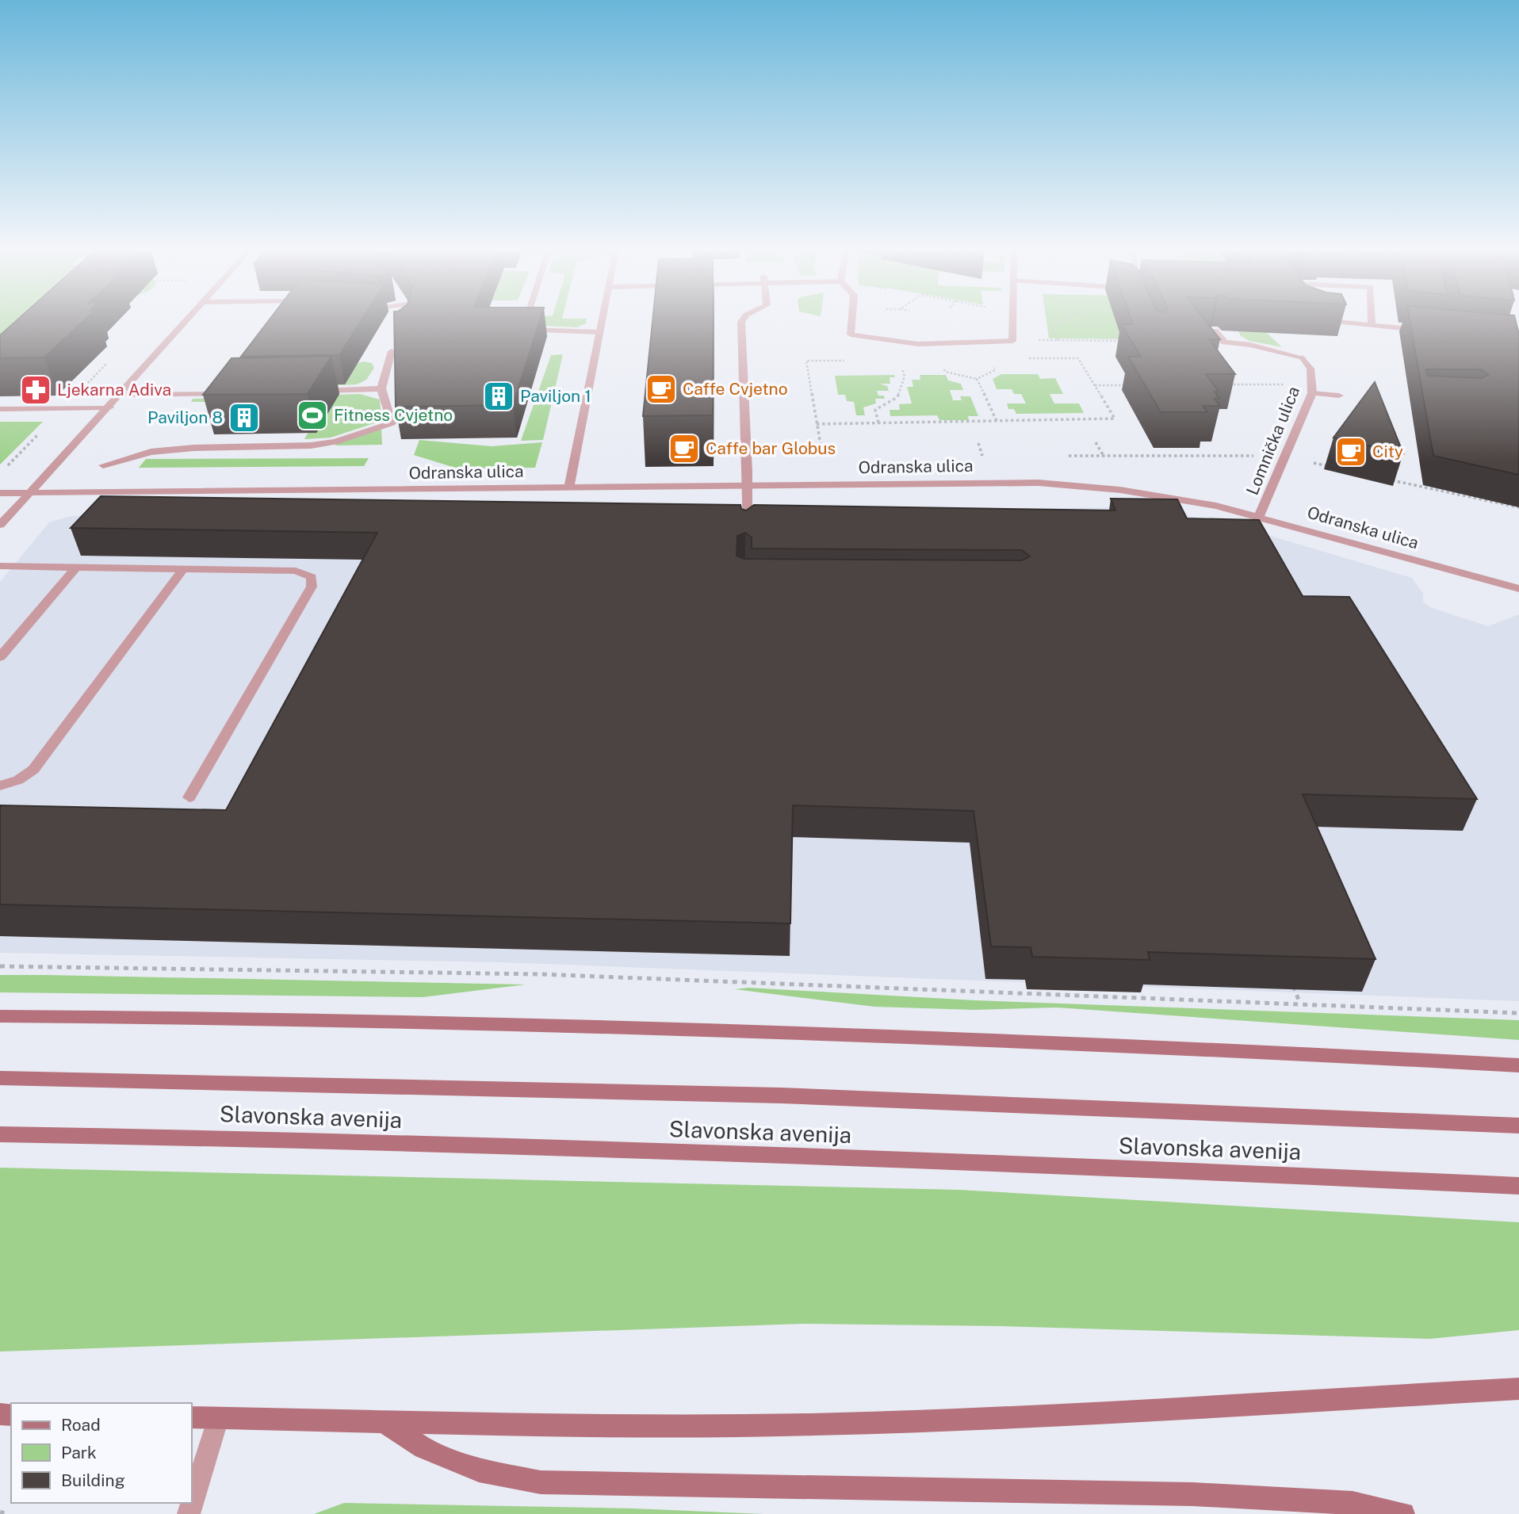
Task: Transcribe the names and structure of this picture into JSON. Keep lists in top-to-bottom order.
{
  "streets": {
    "main road": ["Slavonska avenija"],
    "street": ["Lomnička ulica", "Odranska ulica"]
  },
  "crossings": [
    ["Lomnička ulica", "Odranska ulica"]
  ],
  "places": {
    "cafe": ["Caffe Cvjetno", "Caffe bar Globus", "City"],
    "pharmacy": ["Ljekarna Adiva"],
    "building": ["Paviljon 1", "Paviljon 8"],
    "sports": ["Fitness Cvjetno"]
  },
  "legend": ["Road", "Park", "Building"]
}
